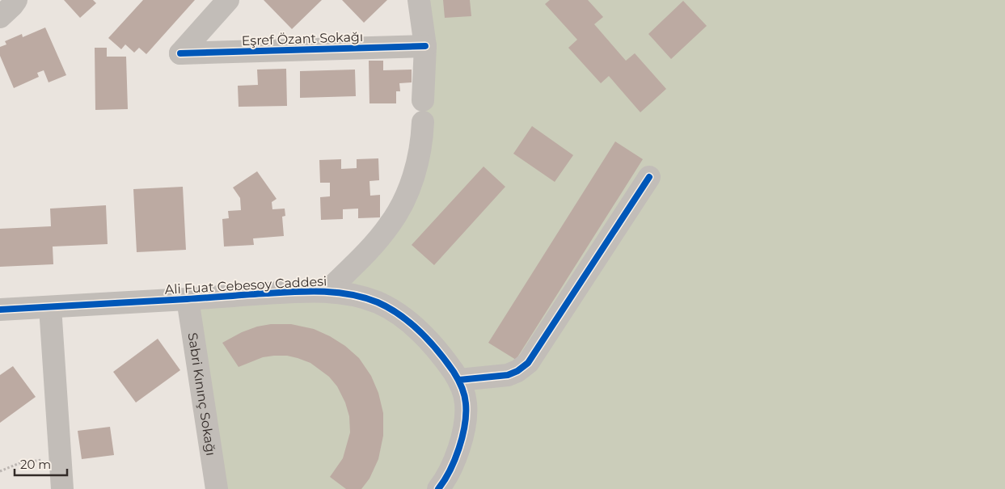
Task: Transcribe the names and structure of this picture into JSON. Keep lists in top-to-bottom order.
{
  "streets": {
    "street": ["Eşref Özant Sokağı", "Ali Fuat Cebesoy Caddesi", "Sabri Kınınç Sokağı"]
  },
  "crossings": [
    ["Ali Fuat Cebesoy Caddesi", "Sabri Kınınç Sokağı"]
  ],
  "scale_bar": "20 m"
}
